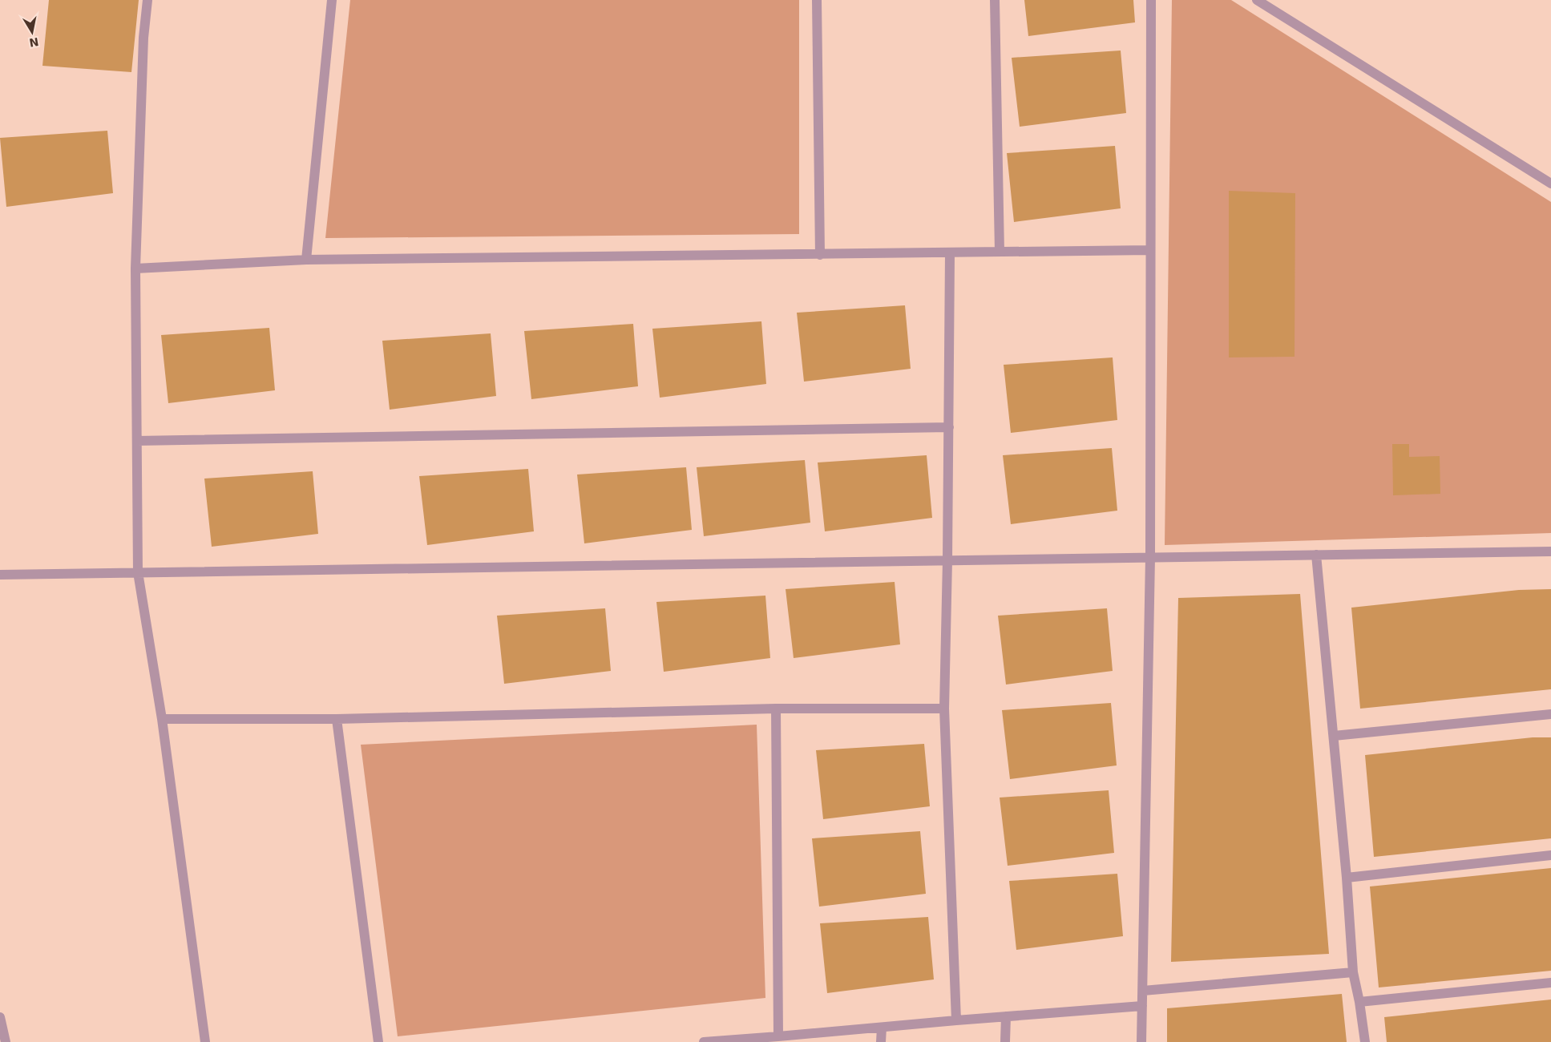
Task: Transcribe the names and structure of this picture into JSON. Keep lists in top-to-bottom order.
{
  "north": "bottom"
}
